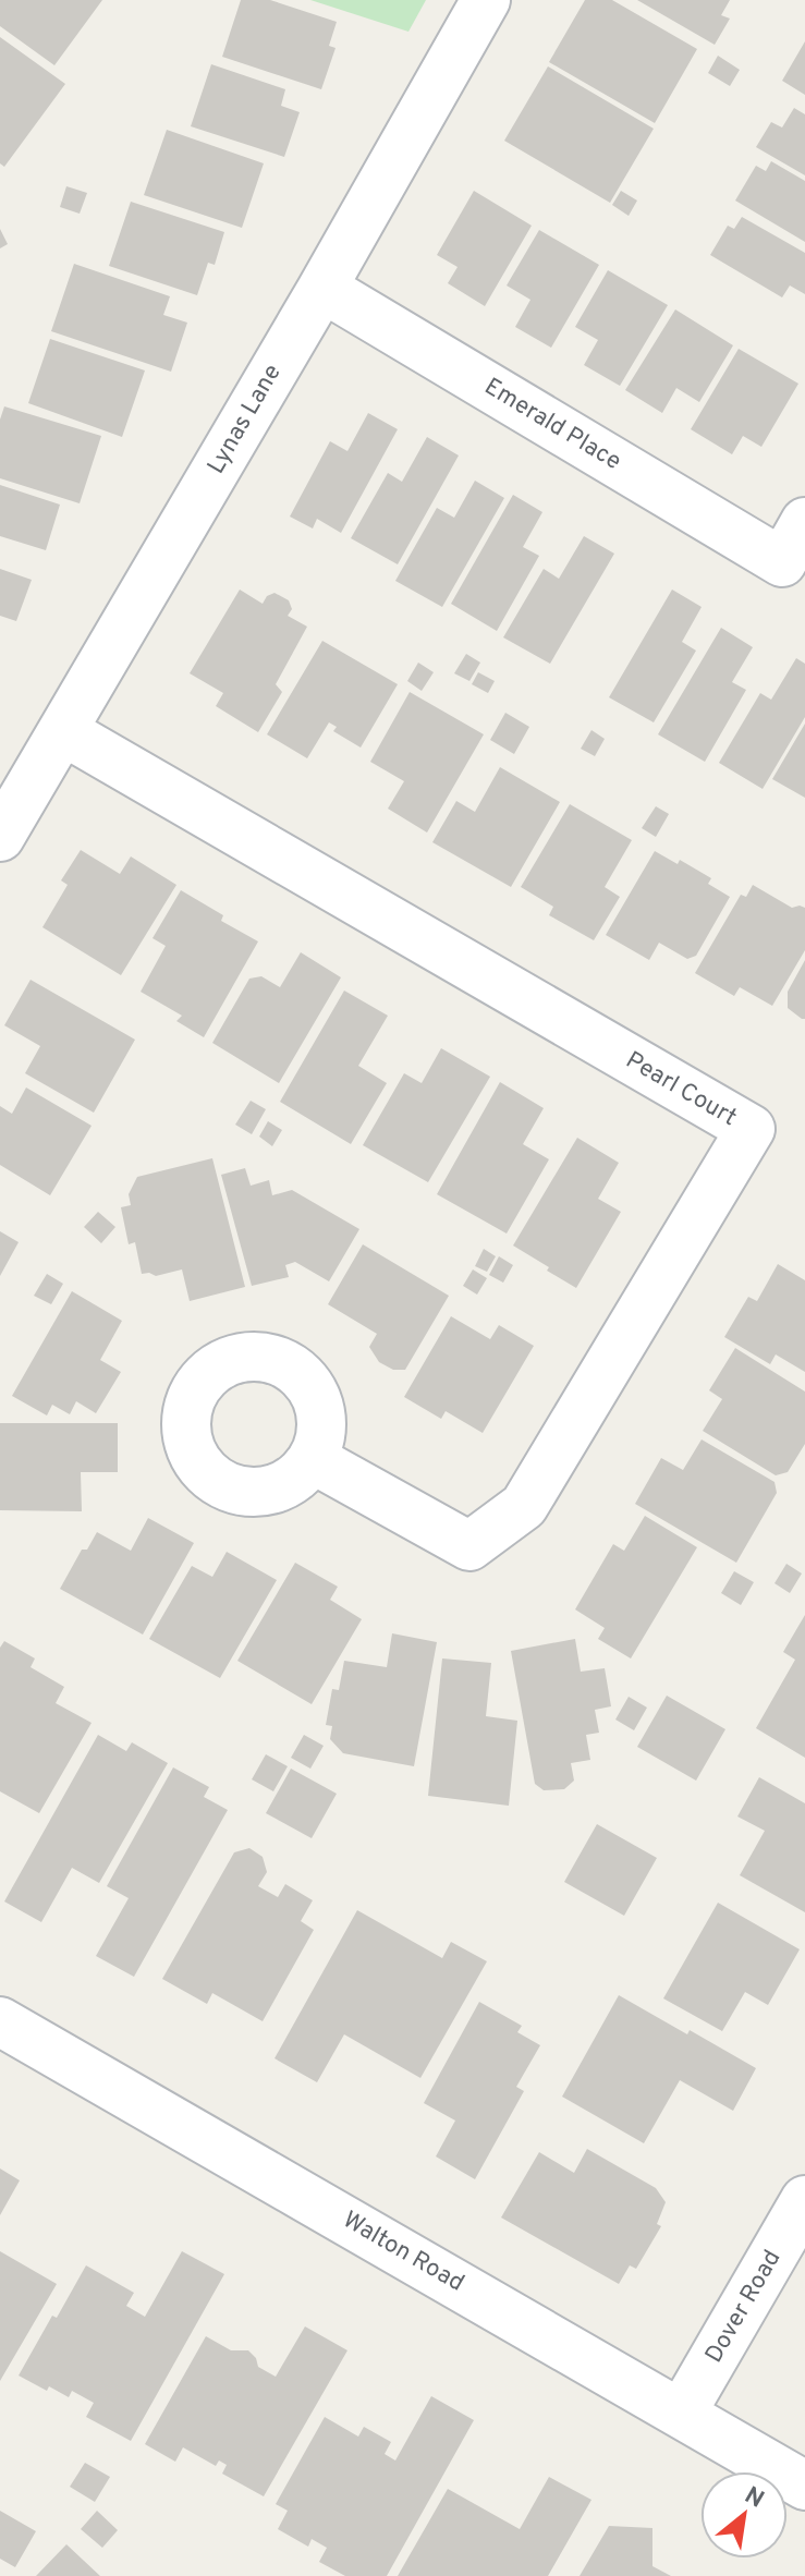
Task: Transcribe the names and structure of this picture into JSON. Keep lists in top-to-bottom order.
{
  "streets": {
    "street": [
      "Lynas Lane",
      "Emerald Place",
      "Pearl Court",
      "Walton Road",
      "Dover Road"
    ]
  },
  "crossings": [
    ["Lynas Lane", "Emerald Place"],
    ["Lynas Lane", "Pearl Court"],
    ["Walton Road", "Dover Road"]
  ],
  "north": "top right"
}
